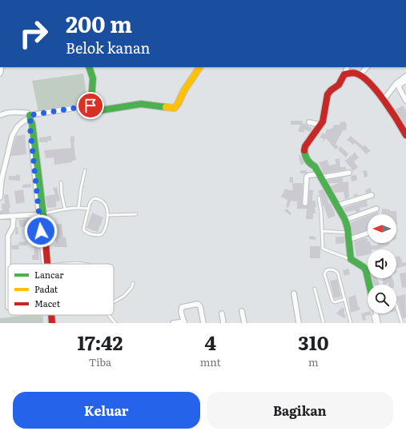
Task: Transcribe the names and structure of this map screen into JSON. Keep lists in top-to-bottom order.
{
  "legend": ["Lancar", "Padat", "Macet"],
  "north": "left",
  "page": {
    "turn": ["200 m", "Belok kanan"],
    "eta": [
      "17:42",
      "Tiba",
      "4",
      "mnt",
      "310",
      "m"
    ],
    "buttons": ["Keluar", "Bagikan"]
  }
}
